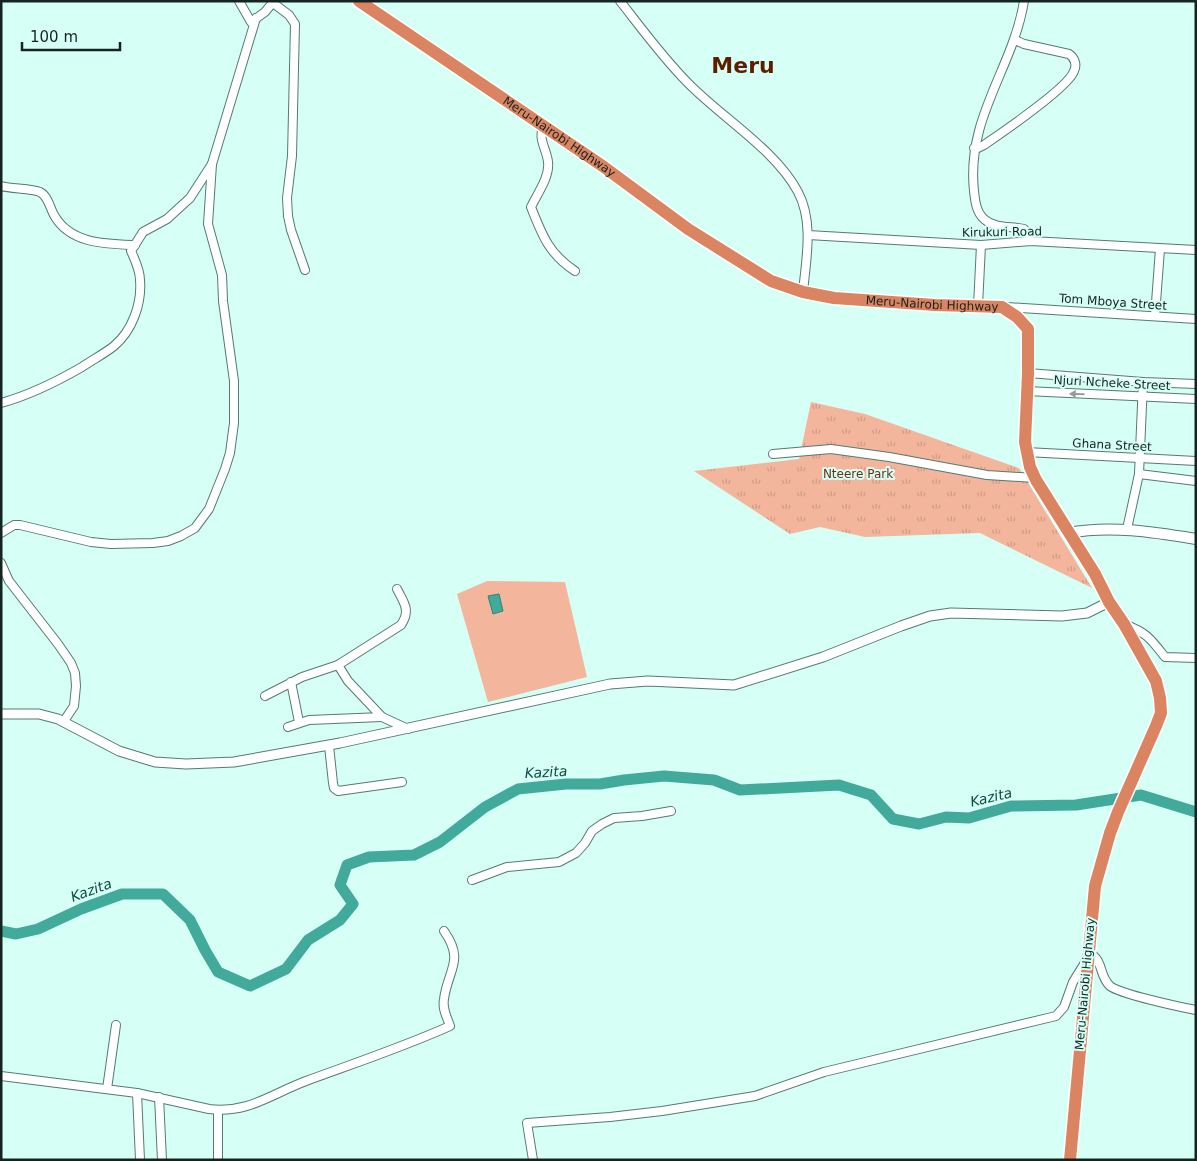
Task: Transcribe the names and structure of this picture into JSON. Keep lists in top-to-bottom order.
{
  "streets": {
    "highway": ["Meru-Nairobi Highway"],
    "street": [
      "Kirukuri Road",
      "Tom Mboya Street",
      "Njuri Ncheke Street",
      "Ghana Street"
    ]
  },
  "crossings": [
    ["Meru-Nairobi Highway", "Tom Mboya Street"]
  ],
  "districts": ["Meru"],
  "water": ["Kazita"],
  "parks": ["Nteere Park"],
  "scale_bar": "100 m"
}
